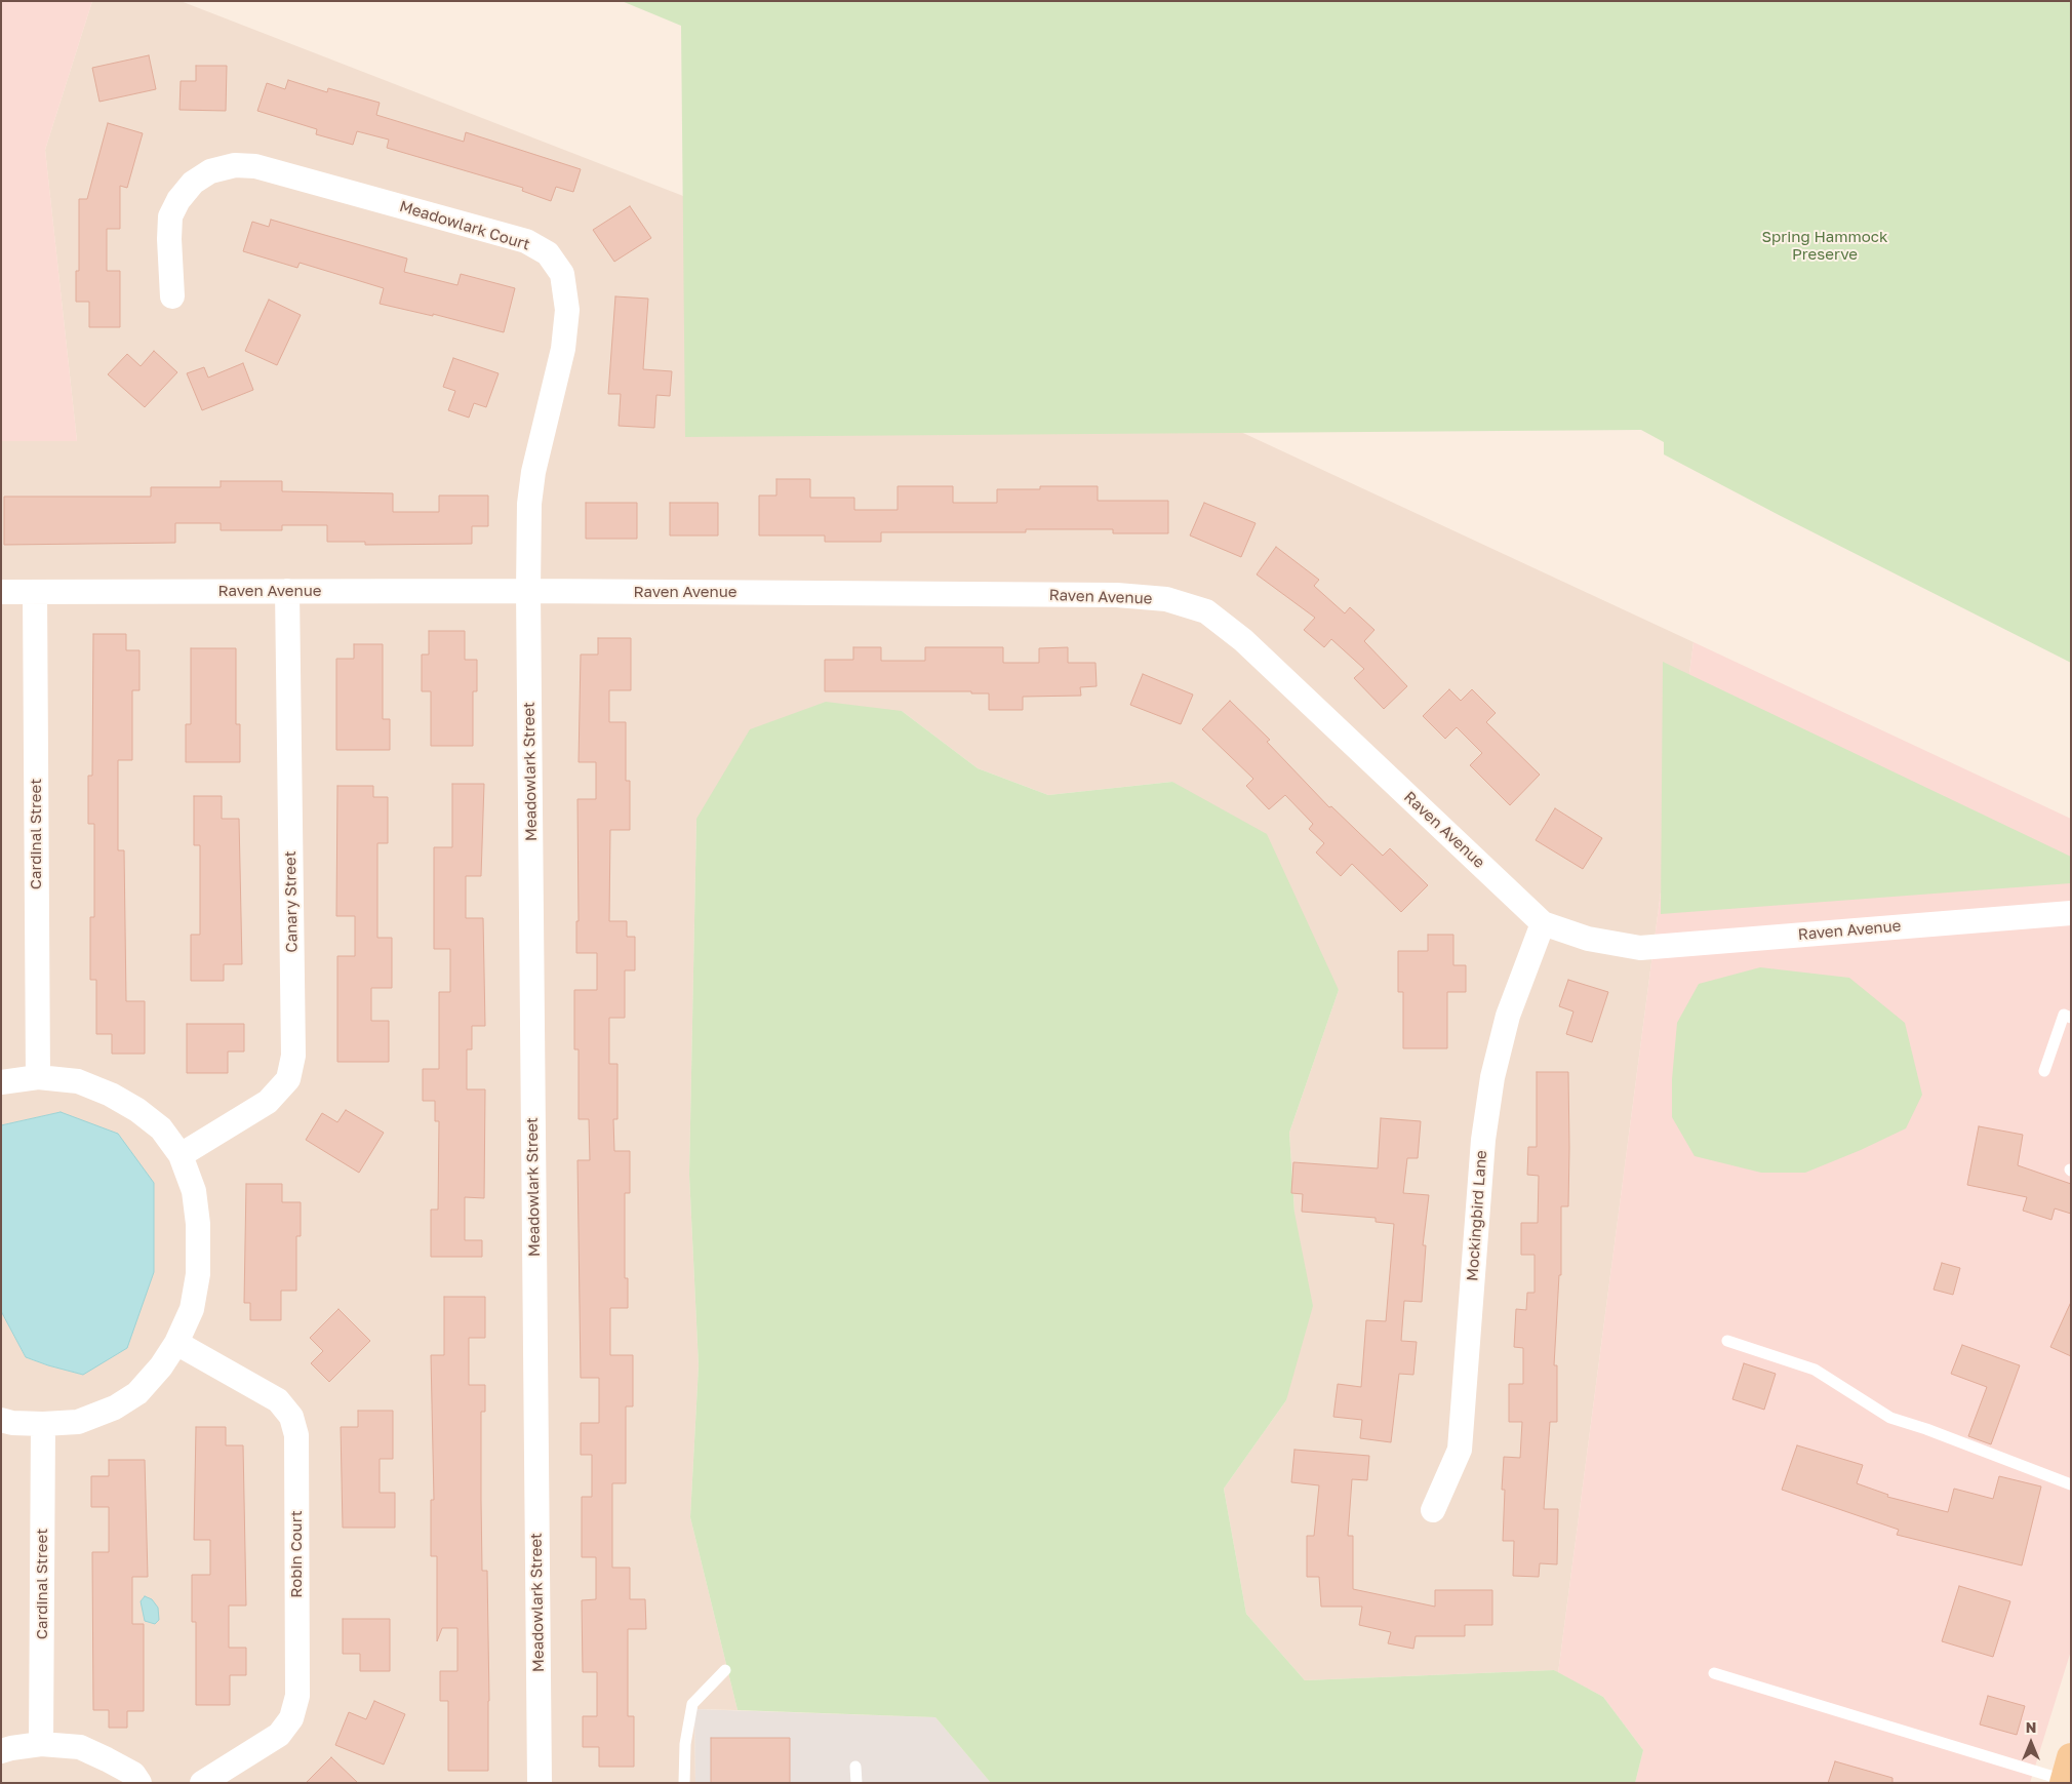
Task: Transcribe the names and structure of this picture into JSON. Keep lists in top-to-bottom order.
{
  "streets": {
    "street": [
      "Meadowlark Court",
      "Raven Avenue",
      "Meadowlark Street",
      "Cardinal Street",
      "Canary Street",
      "Mockingbird Lane",
      "Robin Court"
    ]
  },
  "crossings": [
    ["Meadowlark Court", "Raven Avenue"],
    ["Meadowlark Court", "Meadowlark Street"],
    ["Raven Avenue", "Meadowlark Street"],
    ["Raven Avenue", "Cardinal Street"],
    ["Raven Avenue", "Canary Street"],
    ["Raven Avenue", "Mockingbird Lane"]
  ],
  "parks": ["Spring Hammock Preserve"],
  "north": "top"
}
